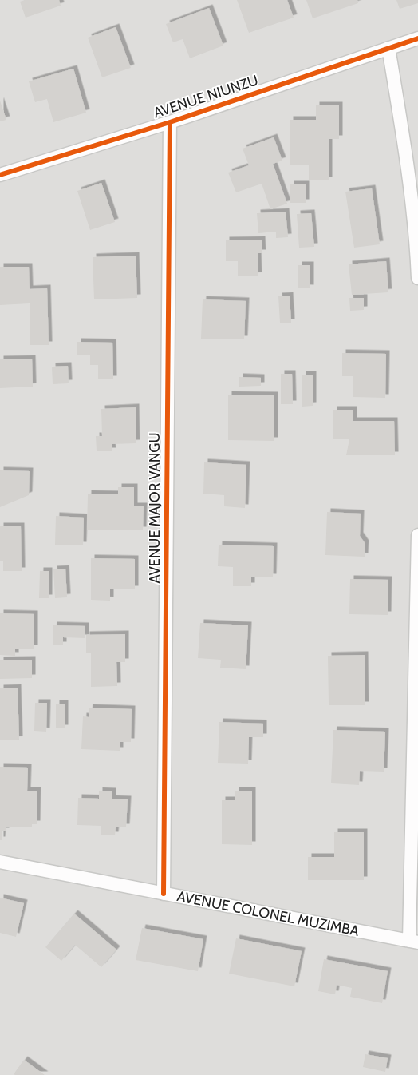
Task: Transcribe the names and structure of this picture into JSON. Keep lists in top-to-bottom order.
{
  "streets": {
    "street": ["AVENUE NIUNZU", "AVENUE MAJOR VANGU", "AVENUE COLONEL MUZIMBA"]
  },
  "crossings": [
    ["AVENUE NIUNZU", "AVENUE MAJOR VANGU"],
    ["AVENUE MAJOR VANGU", "AVENUE COLONEL MUZIMBA"]
  ]
}
